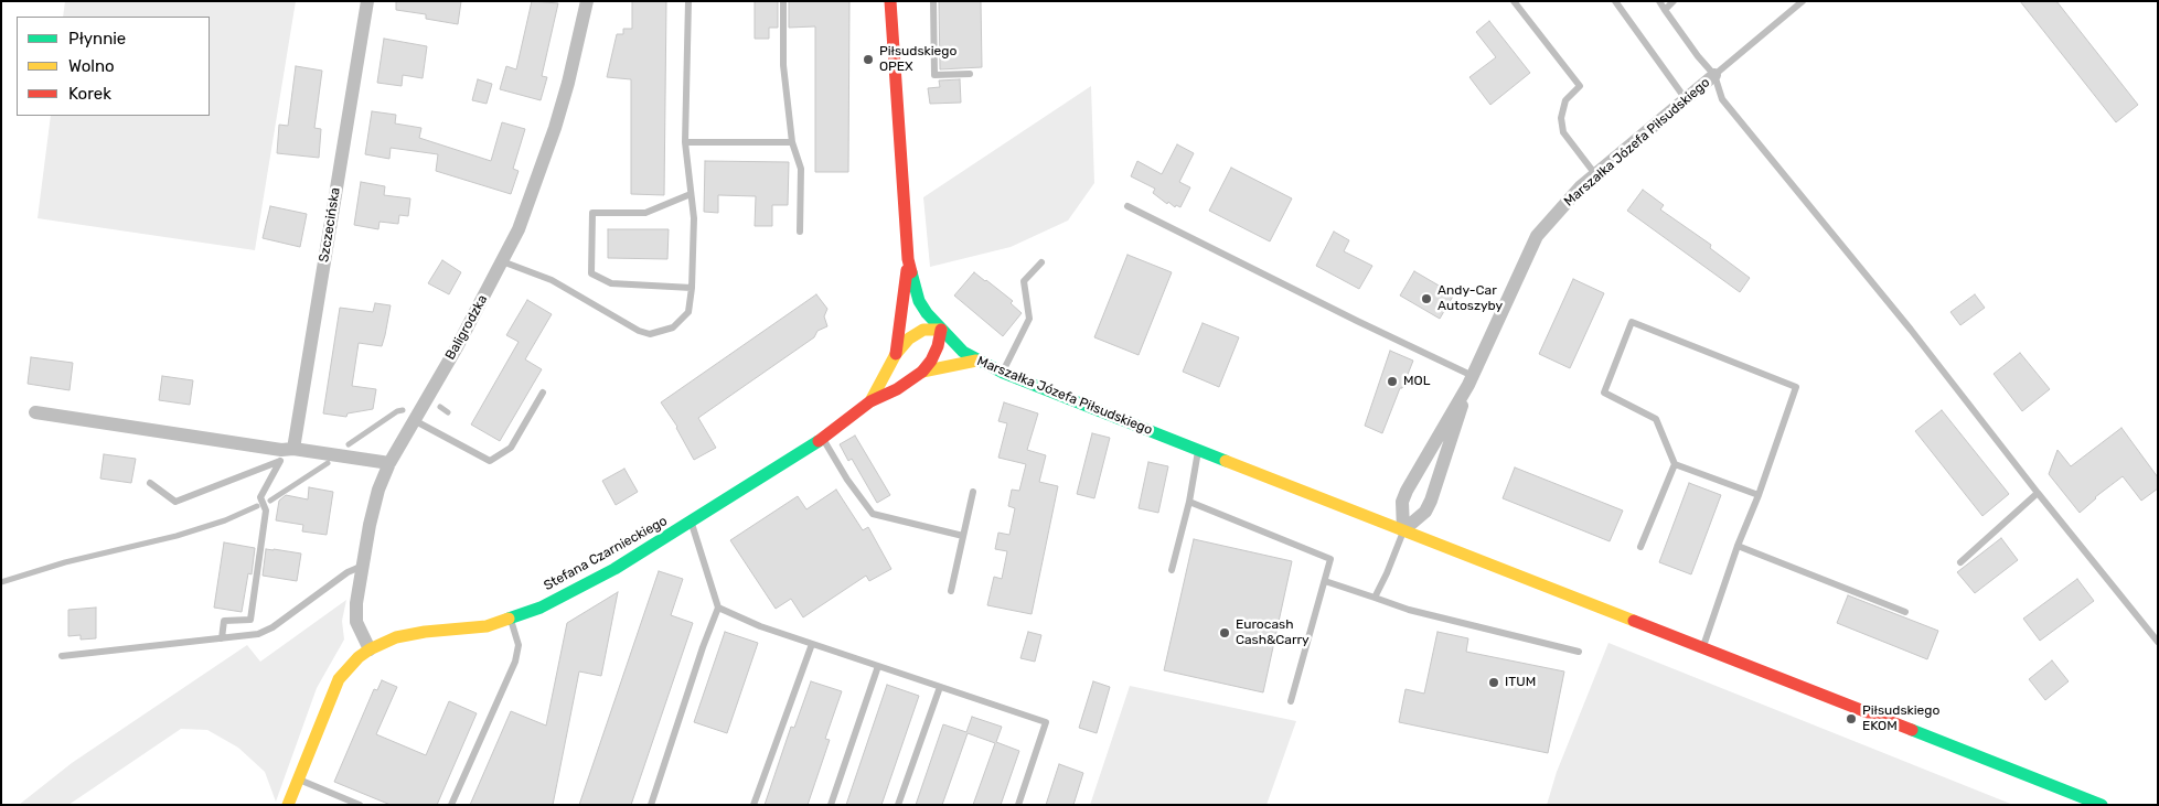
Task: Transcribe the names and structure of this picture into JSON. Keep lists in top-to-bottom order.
{
  "streets": {
    "main road": ["Marszałka Józefa Piłsudskiego", "Stefana Czarnieckiego"],
    "street": ["Szczecińska", "Baligrodzka"]
  },
  "crossings": [
    ["Marszałka Józefa Piłsudskiego", "Stefana Czarnieckiego"],
    ["Baligrodzka", "Stefana Czarnieckiego"]
  ],
  "places": [
    "Piłsudskiego OPEX",
    "Andy-Car Autoszyby",
    "MOL",
    "Eurocash Cash&Carry",
    "ITUM",
    "Piłsudskiego EKOM"
  ],
  "legend": ["Płynnie", "Wolno", "Korek"]
}
